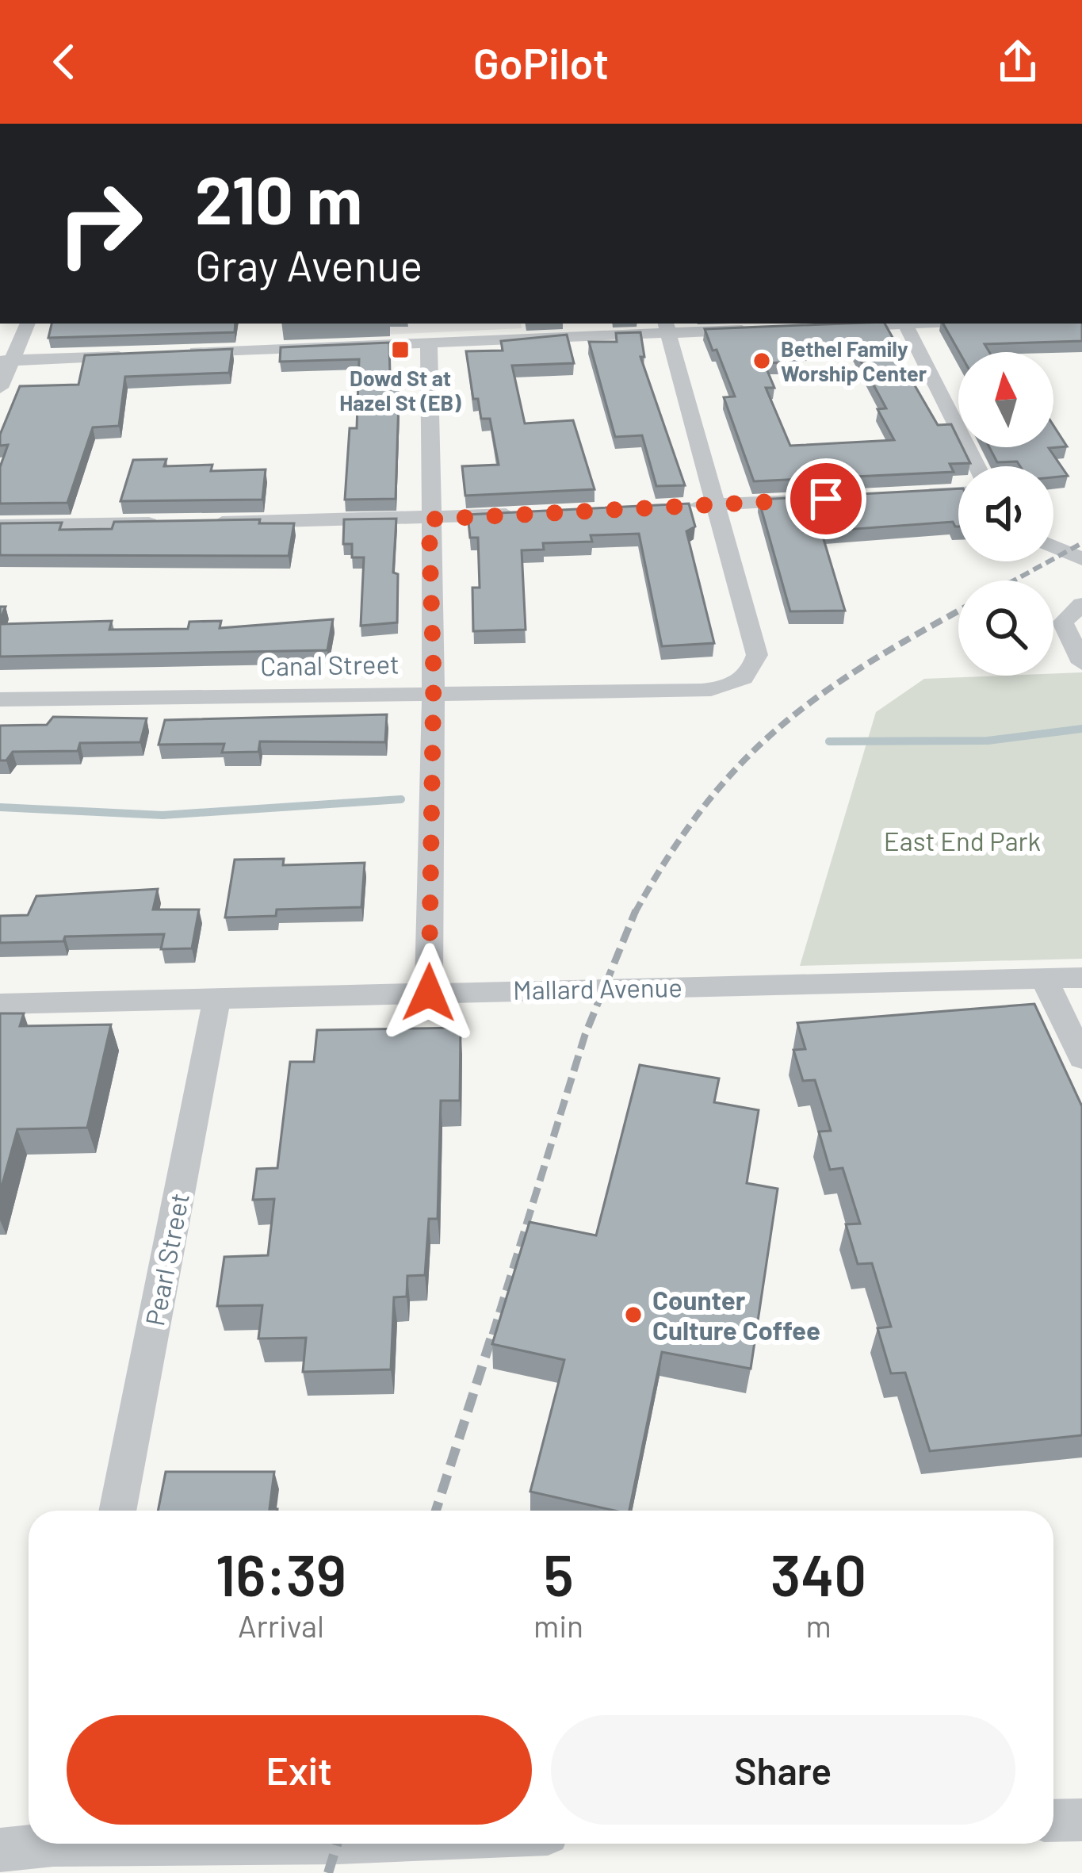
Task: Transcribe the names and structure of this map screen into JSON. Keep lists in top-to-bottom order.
{
  "streets": {
    "street": ["Canal Street", "Mallard Avenue", "Pearl Street"]
  },
  "crossings": [
    ["Mallard Avenue", "Pearl Street"]
  ],
  "parks": ["East End Park"],
  "places": {
    "transit": ["Dowd St at Hazel St (EB)"],
    "other": ["Bethel Family Worship Center", "Counter Culture Coffee"]
  },
  "north": "top",
  "page": {
    "header": "GoPilot",
    "turn": ["210 m", "Gray Avenue"],
    "eta": [
      "16:39",
      "Arrival",
      "5",
      "min",
      "340",
      "m"
    ],
    "buttons": ["Exit", "Share"]
  }
}
